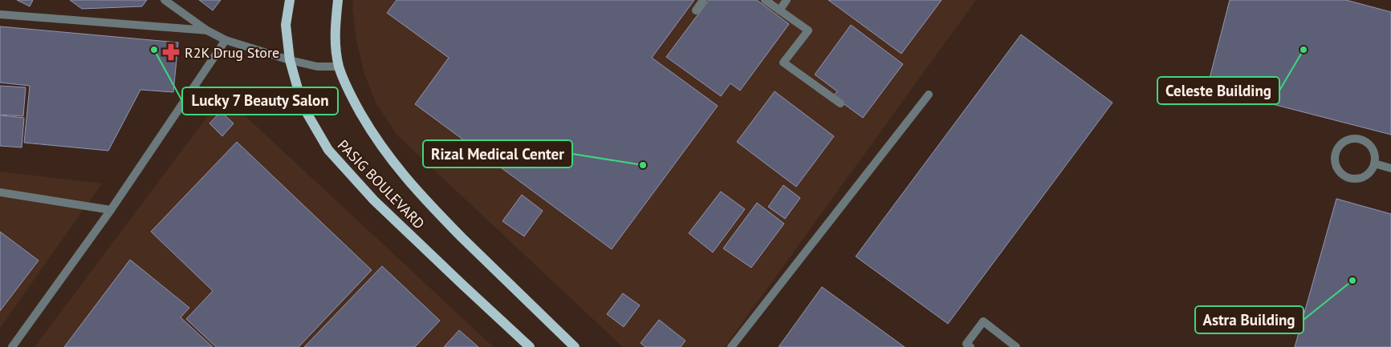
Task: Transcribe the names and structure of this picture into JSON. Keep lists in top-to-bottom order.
{
  "streets": {
    "main road": ["PASIG BOULEVARD"]
  },
  "places": {
    "other": [
      "Lucky 7 Beauty Salon",
      "Celeste Building",
      "Rizal Medical Center",
      "Astra Building"
    ],
    "pharmacy": ["R2K Drug Store"]
  }
}
